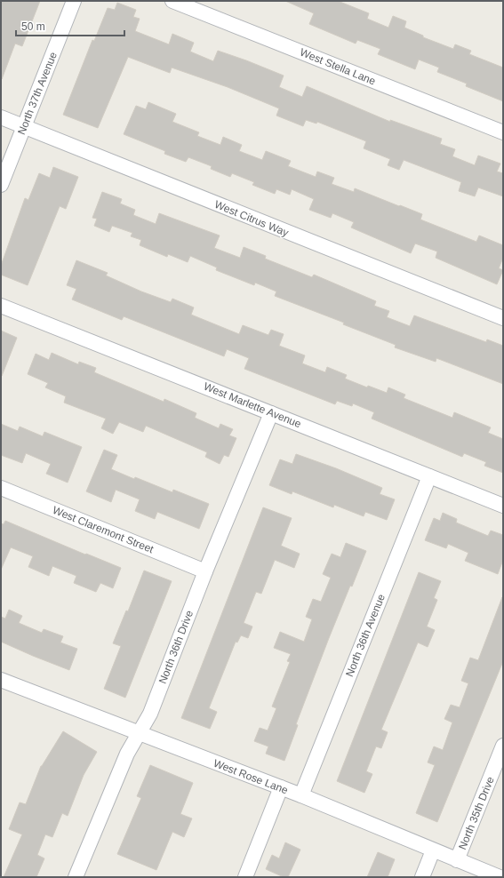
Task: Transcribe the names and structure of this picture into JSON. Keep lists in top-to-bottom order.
{
  "streets": {
    "street": [
      "West Stella Lane",
      "North 37th Avenue",
      "West Citrus Way",
      "West Marlette Avenue",
      "West Claremont Street",
      "North 36th Avenue",
      "North 36th Drive",
      "West Rose Lane",
      "North 35th Drive"
    ]
  },
  "crossings": [
    ["North 37th Avenue", "West Citrus Way"],
    ["West Marlette Avenue", "North 36th Avenue"],
    ["West Marlette Avenue", "North 36th Drive"],
    ["West Claremont Street", "North 36th Drive"],
    ["North 36th Avenue", "West Rose Lane"],
    ["North 36th Drive", "West Rose Lane"],
    ["West Rose Lane", "North 35th Drive"]
  ],
  "scale_bar": "50 m"
}
